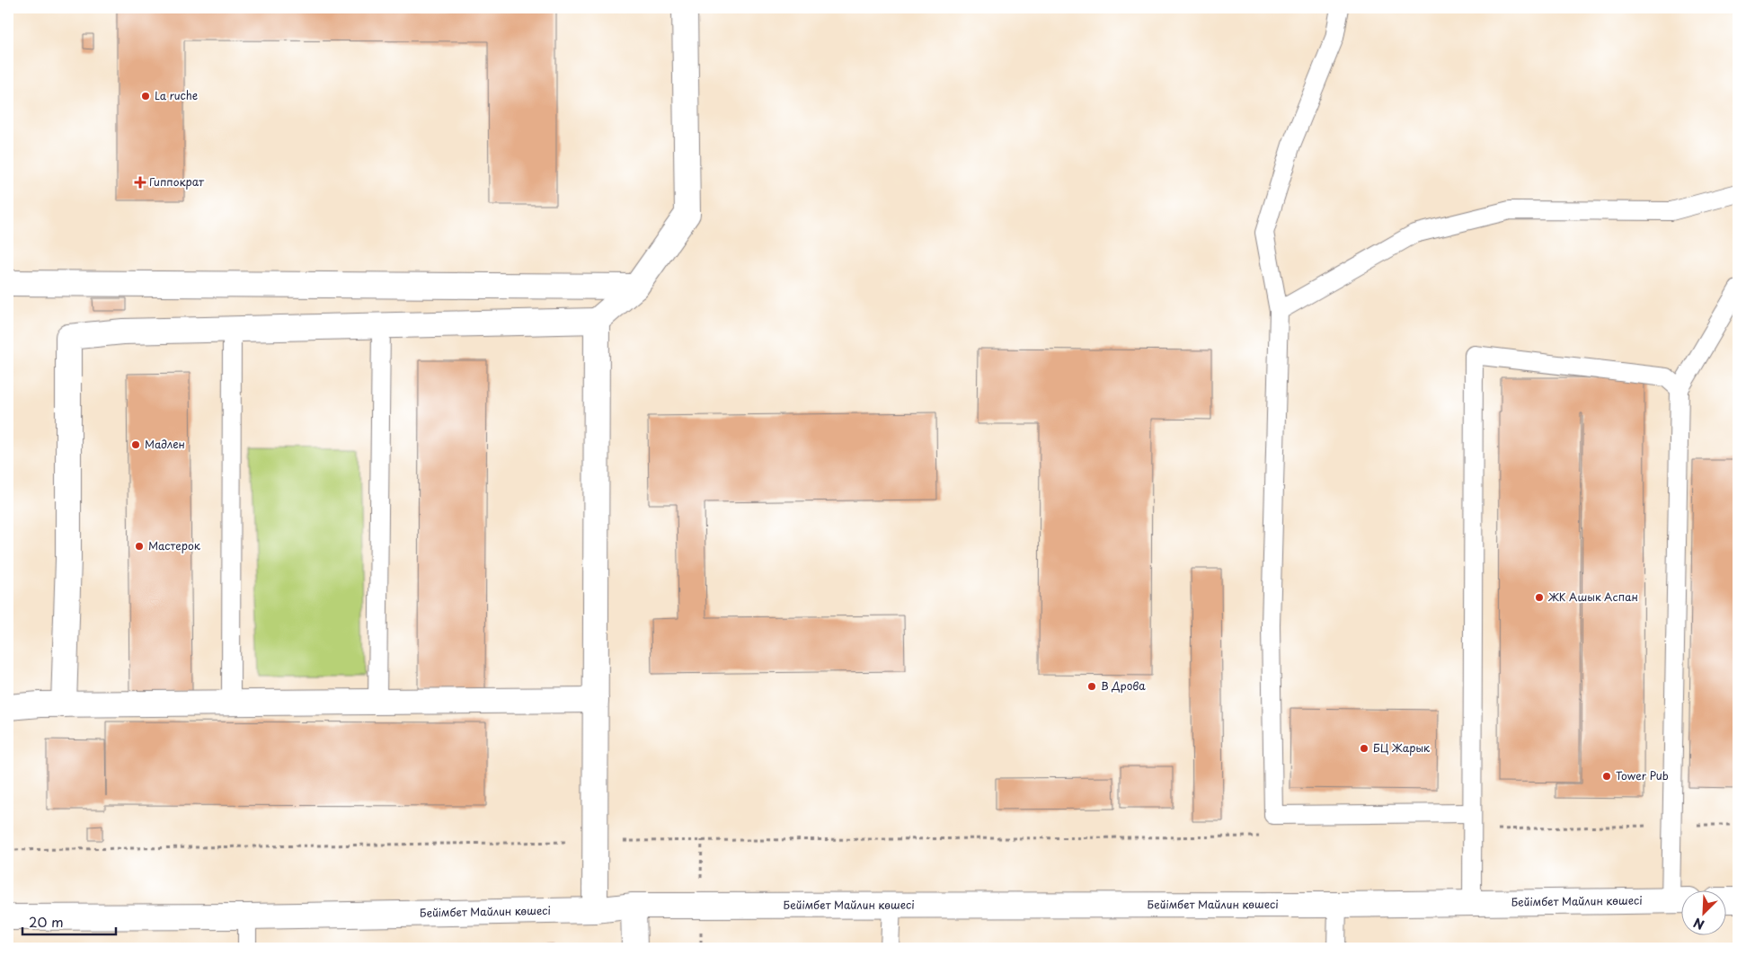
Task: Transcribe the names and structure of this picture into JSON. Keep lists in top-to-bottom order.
{
  "streets": {
    "street": ["Бейімбет Майлин көшесі"]
  },
  "places": {
    "other": [
      "La ruche",
      "Мадлен",
      "Мастерок",
      "ЖК Ашык Аспан",
      "В Дрова",
      "БЦ Жарык",
      "Tower Pub"
    ],
    "health": ["Гиппократ"]
  },
  "scale_bar": "20 m",
  "north": "bottom left"
}
